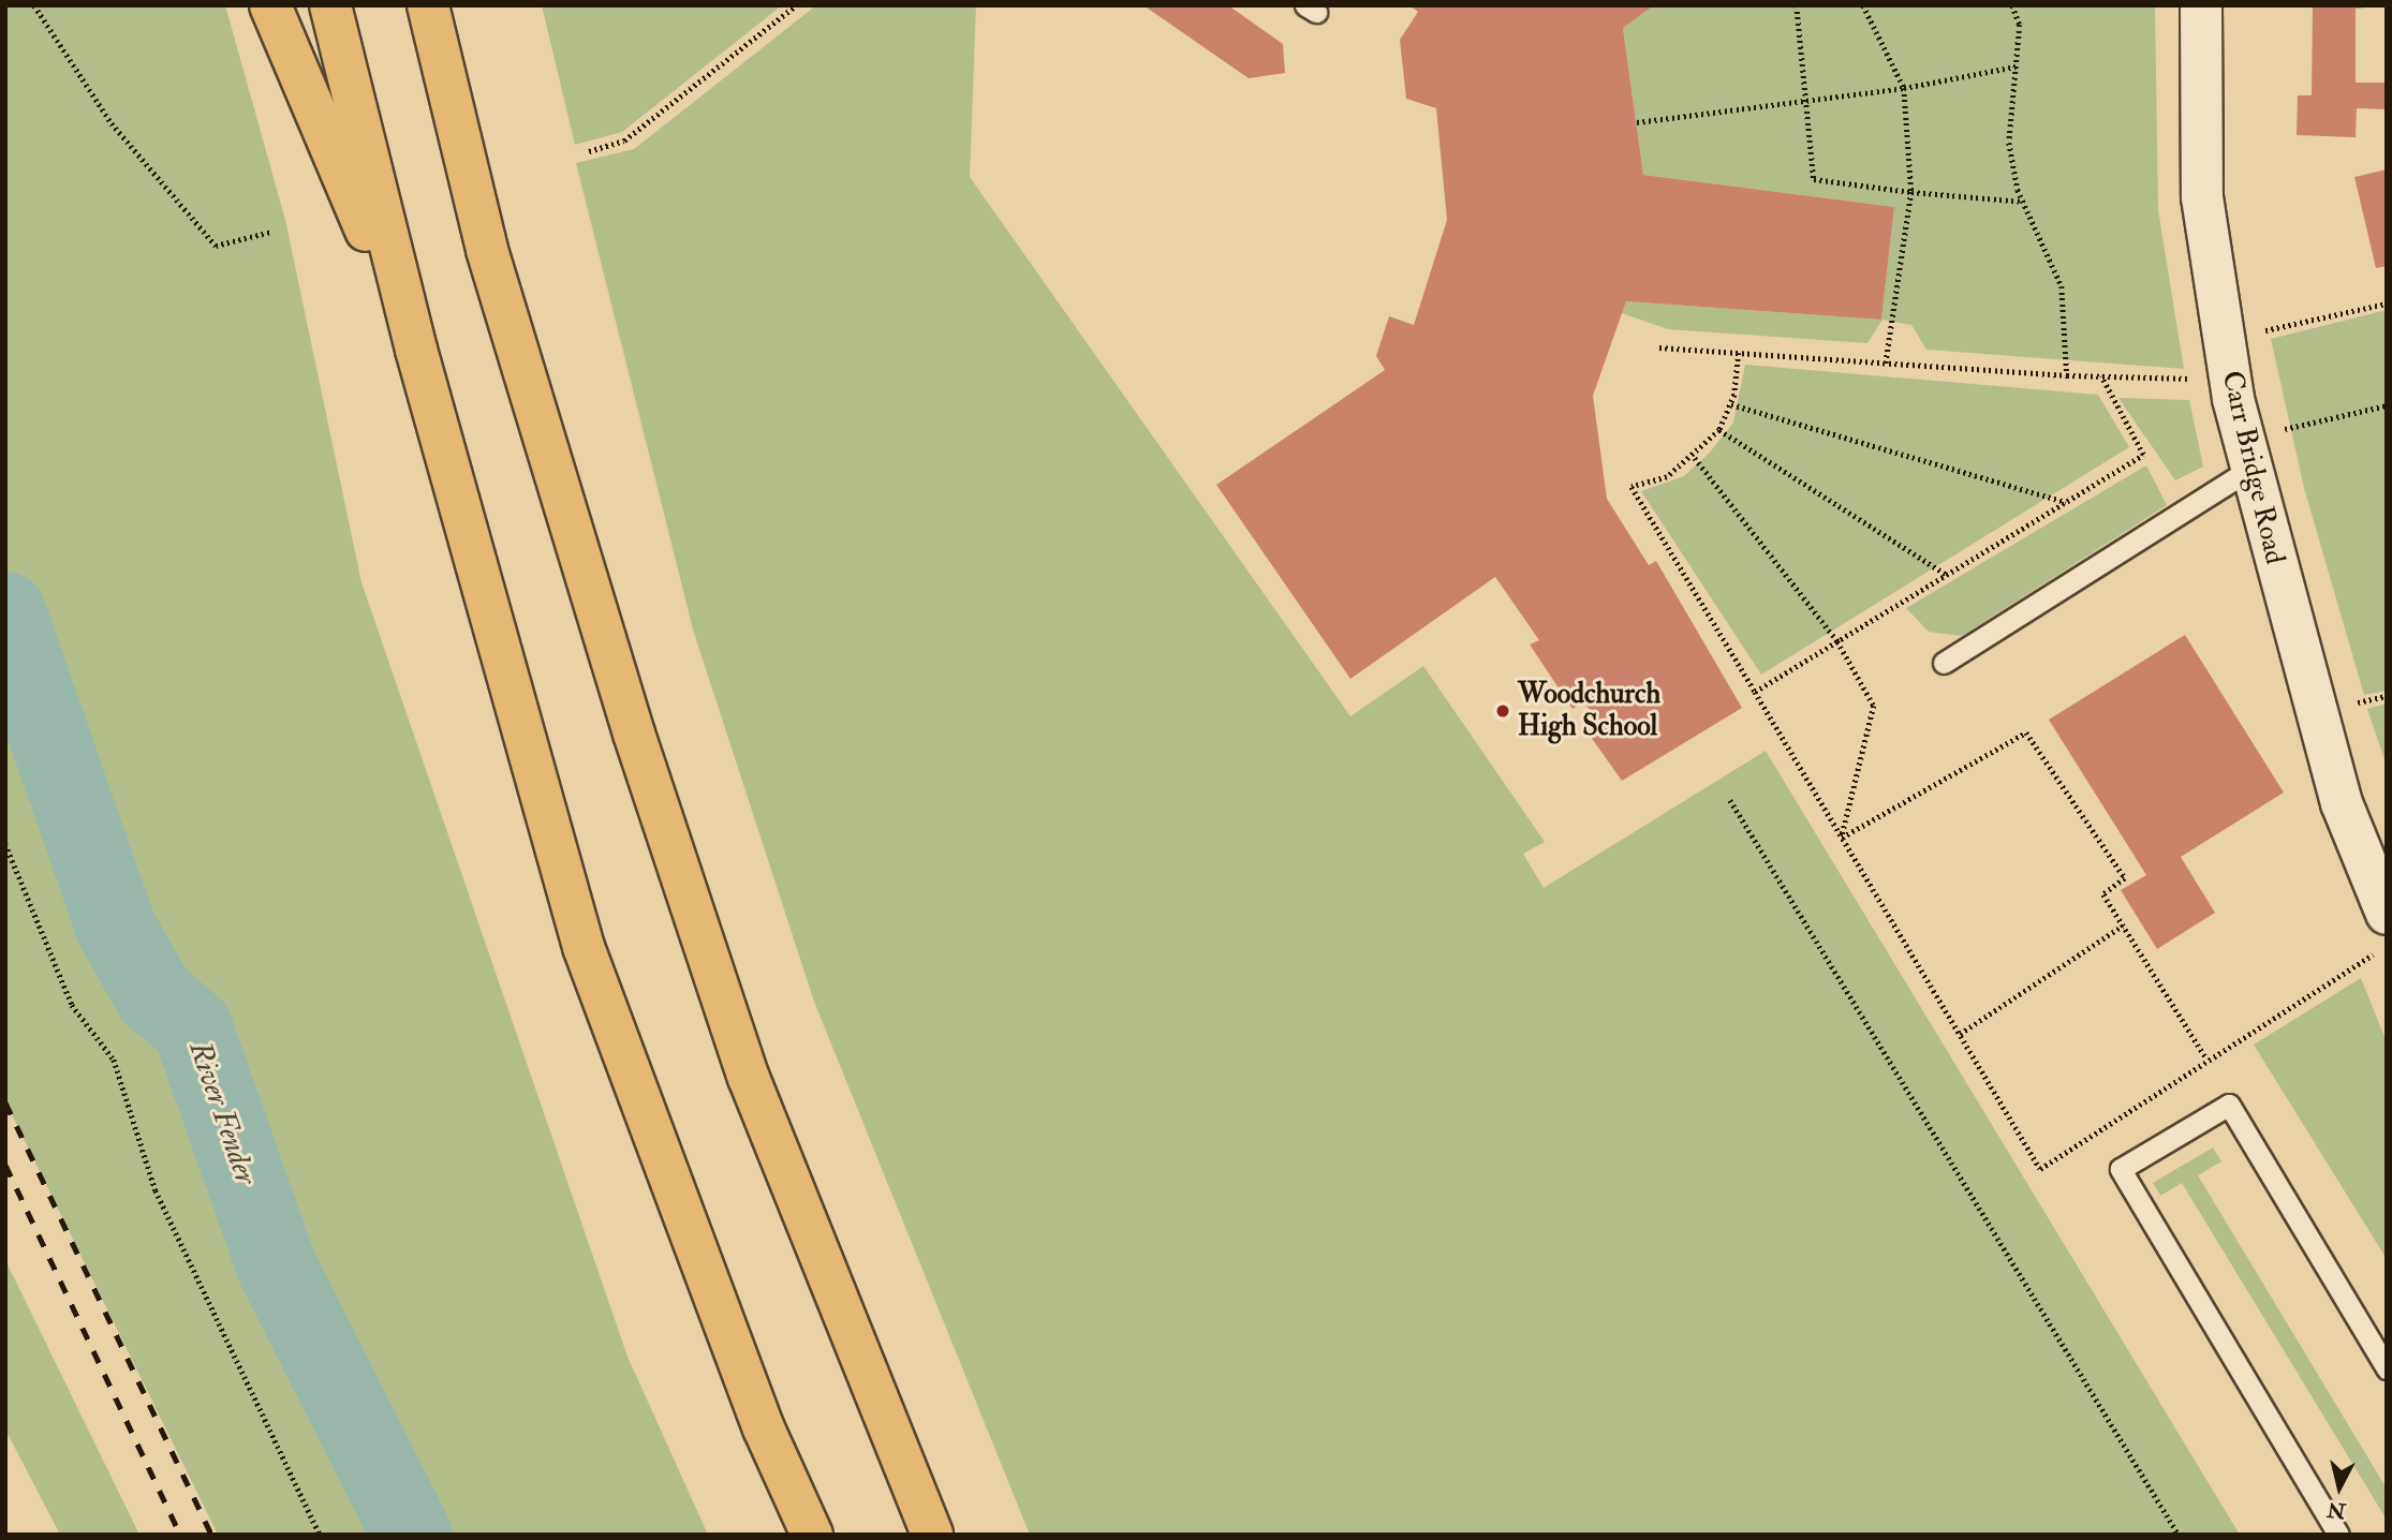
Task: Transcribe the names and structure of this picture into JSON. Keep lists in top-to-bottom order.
{
  "streets": {
    "street": ["Carr Bridge Road"]
  },
  "water": ["River Fender"],
  "places": ["Woodchurch High School"],
  "north": "bottom"
}
